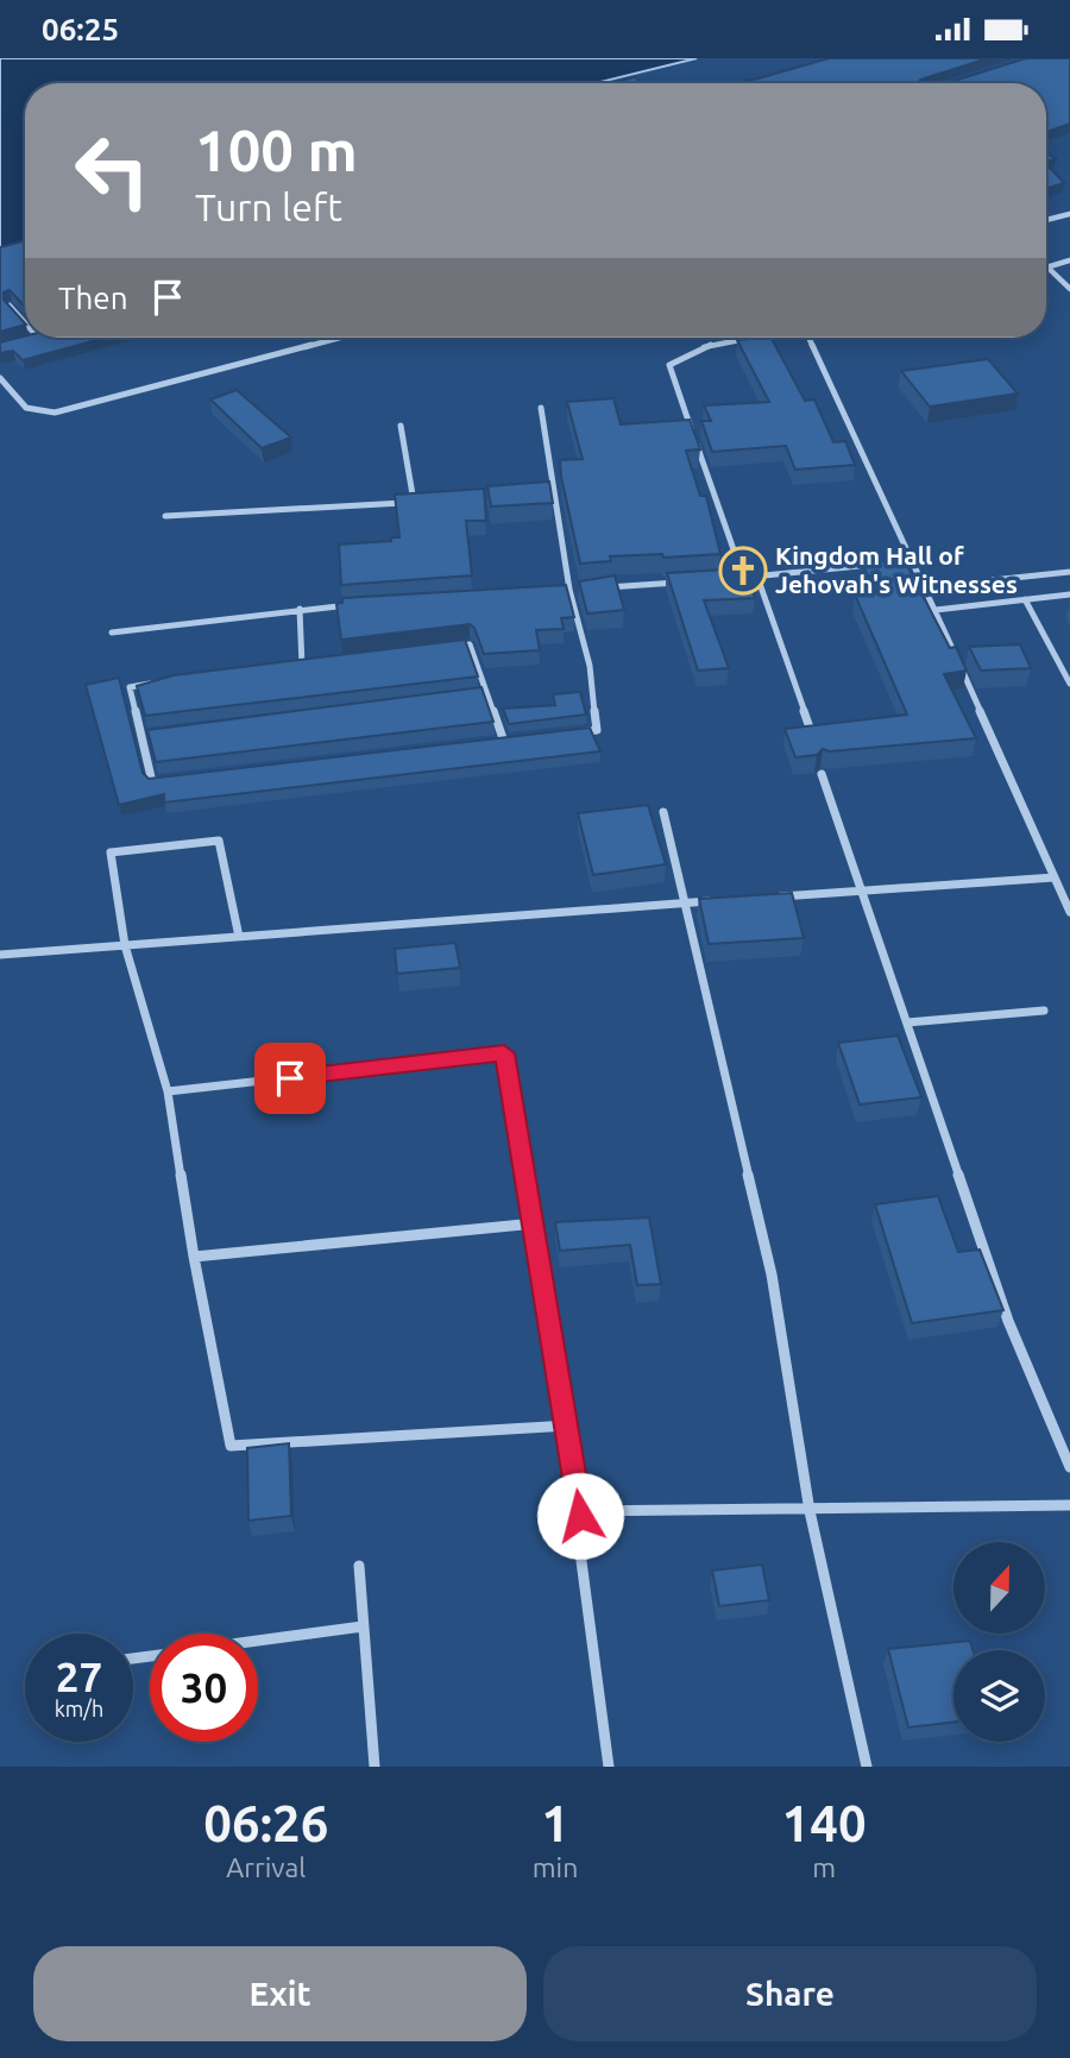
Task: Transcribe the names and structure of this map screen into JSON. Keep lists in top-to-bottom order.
{
  "places": {
    "church": ["Kingdom Hall of Jehovah's Witnesses"]
  },
  "north": "top",
  "page": {
    "status": "06:25",
    "turn": ["100 m", "Turn left"],
    "then": "Then",
    "speed": "27 km/h",
    "limit": "30",
    "eta": [
      "06:26",
      "Arrival",
      "1",
      "min",
      "140",
      "m"
    ],
    "buttons": ["Exit", "Share"]
  }
}
